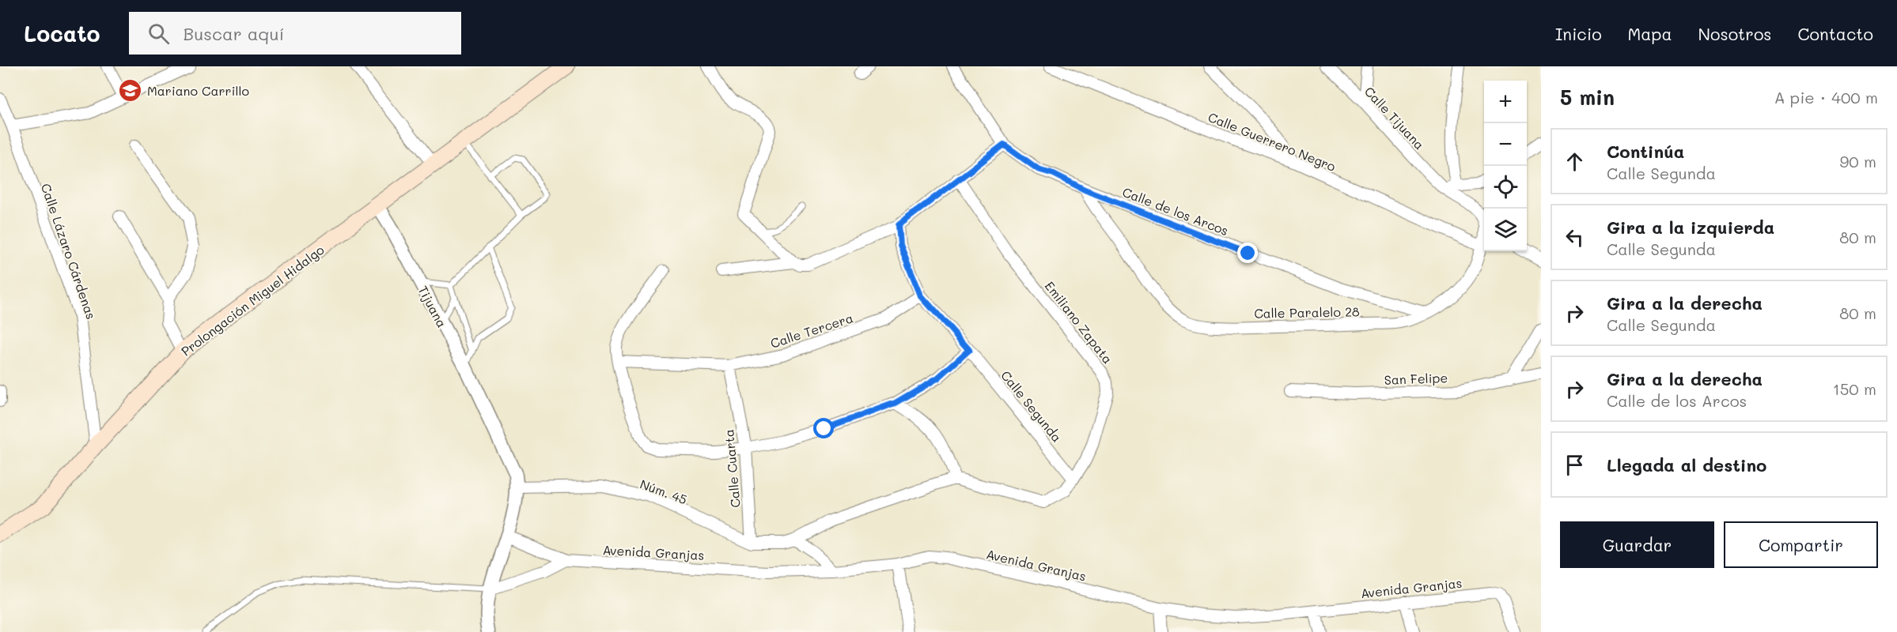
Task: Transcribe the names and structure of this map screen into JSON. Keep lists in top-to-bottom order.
{
  "streets": {
    "main road": ["Prolongación Miguel Hidalgo"],
    "street": [
      "Calle Tijuana",
      "Calle Guerrero Negro",
      "Calle de los Arcos",
      "Calle Lázaro Cárdenas",
      "Tijuana",
      "Calle Paralelo 28",
      "Emiliano Zapata",
      "Calle Tercera",
      "San Felipe",
      "Calle Segunda",
      "Calle Cuarta",
      "Núm. 45",
      "Avenida Granjas"
    ]
  },
  "crossings": [
    ["Calle Tijuana", "Calle Paralelo 28"],
    ["Calle Guerrero Negro", "Calle Paralelo 28"],
    ["Calle de los Arcos", "Calle Paralelo 28"],
    ["Calle Lázaro Cárdenas", "Prolongación Miguel Hidalgo"],
    ["Prolongación Miguel Hidalgo", "Tijuana"],
    ["Tijuana", "Núm. 45"],
    ["Tijuana", "Avenida Granjas"],
    ["Emiliano Zapata", "Calle Segunda"],
    ["Calle Tercera", "Calle Segunda"],
    ["Calle Tercera", "Calle Cuarta"],
    ["Calle Cuarta", "Núm. 45"]
  ],
  "places": {
    "school or university": ["Mariano Carrillo"]
  },
  "page": {
    "header": "Locato",
    "search": "Buscar aquí",
    "nav": [
      "Inicio",
      "Mapa",
      "Nosotros",
      "Contacto"
    ],
    "heading": ["5 min", "A pie · 400 m"],
    "map_buttons": ["+", "−"],
    "list": [
      ["Continúa", "Calle Segunda", "90 m"],
      ["Gira a la izquierda", "Calle Segunda", "80 m"],
      ["Gira a la derecha", "Calle Segunda", "80 m"],
      ["Gira a la derecha", "Calle de los Arcos", "150 m"],
      "Llegada al destino"
    ],
    "buttons": ["Guardar", "Compartir"]
  }
}
